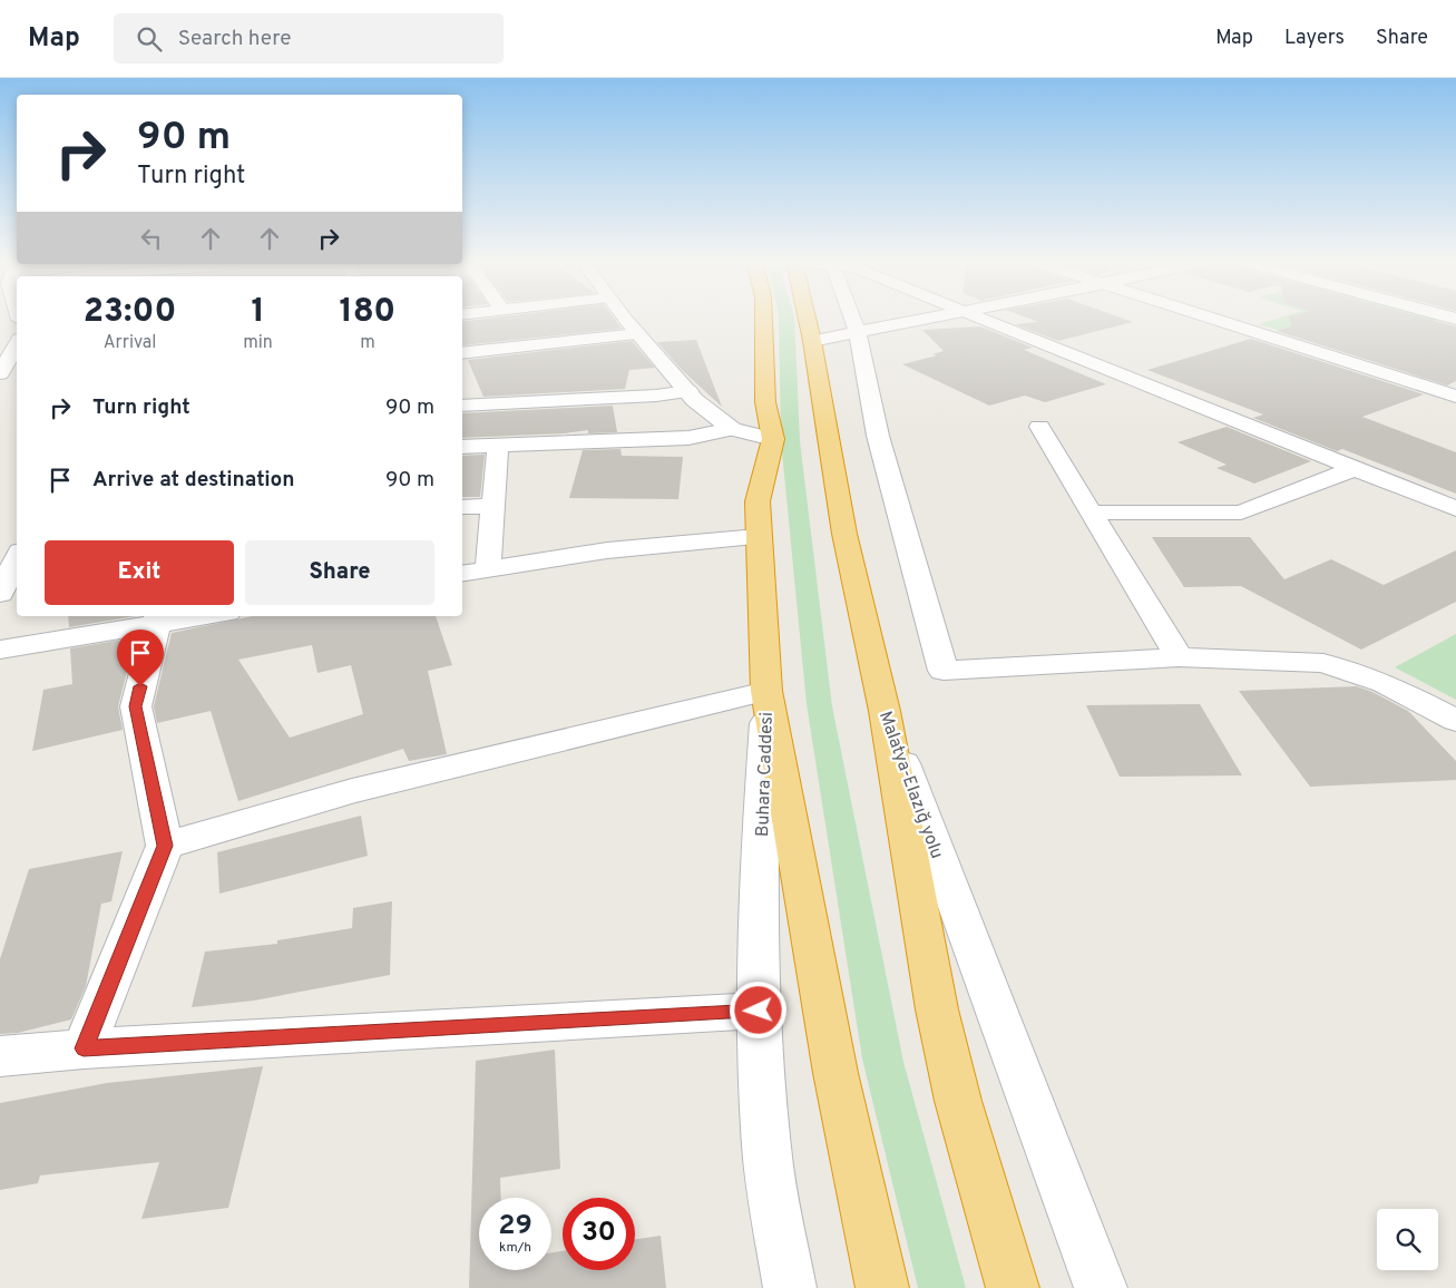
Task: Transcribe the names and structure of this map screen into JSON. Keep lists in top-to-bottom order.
{
  "streets": {
    "highway": ["Buhara Caddesi", "Malatya-Elazığ yolu"]
  },
  "page": {
    "header": "Map",
    "search": "Search here",
    "nav": ["Map", "Layers", "Share"],
    "turn": ["90 m", "Turn right"],
    "eta": [
      "23:00",
      "Arrival",
      "1",
      "min",
      "180",
      "m"
    ],
    "list": [
      {
        "name": "Turn right",
        "value": "90 m"
      },
      {
        "name": "Arrive at destination",
        "value": "90 m"
      }
    ],
    "buttons": ["Exit", "Share"],
    "speed": "29 km/h",
    "limit": "30"
  }
}
